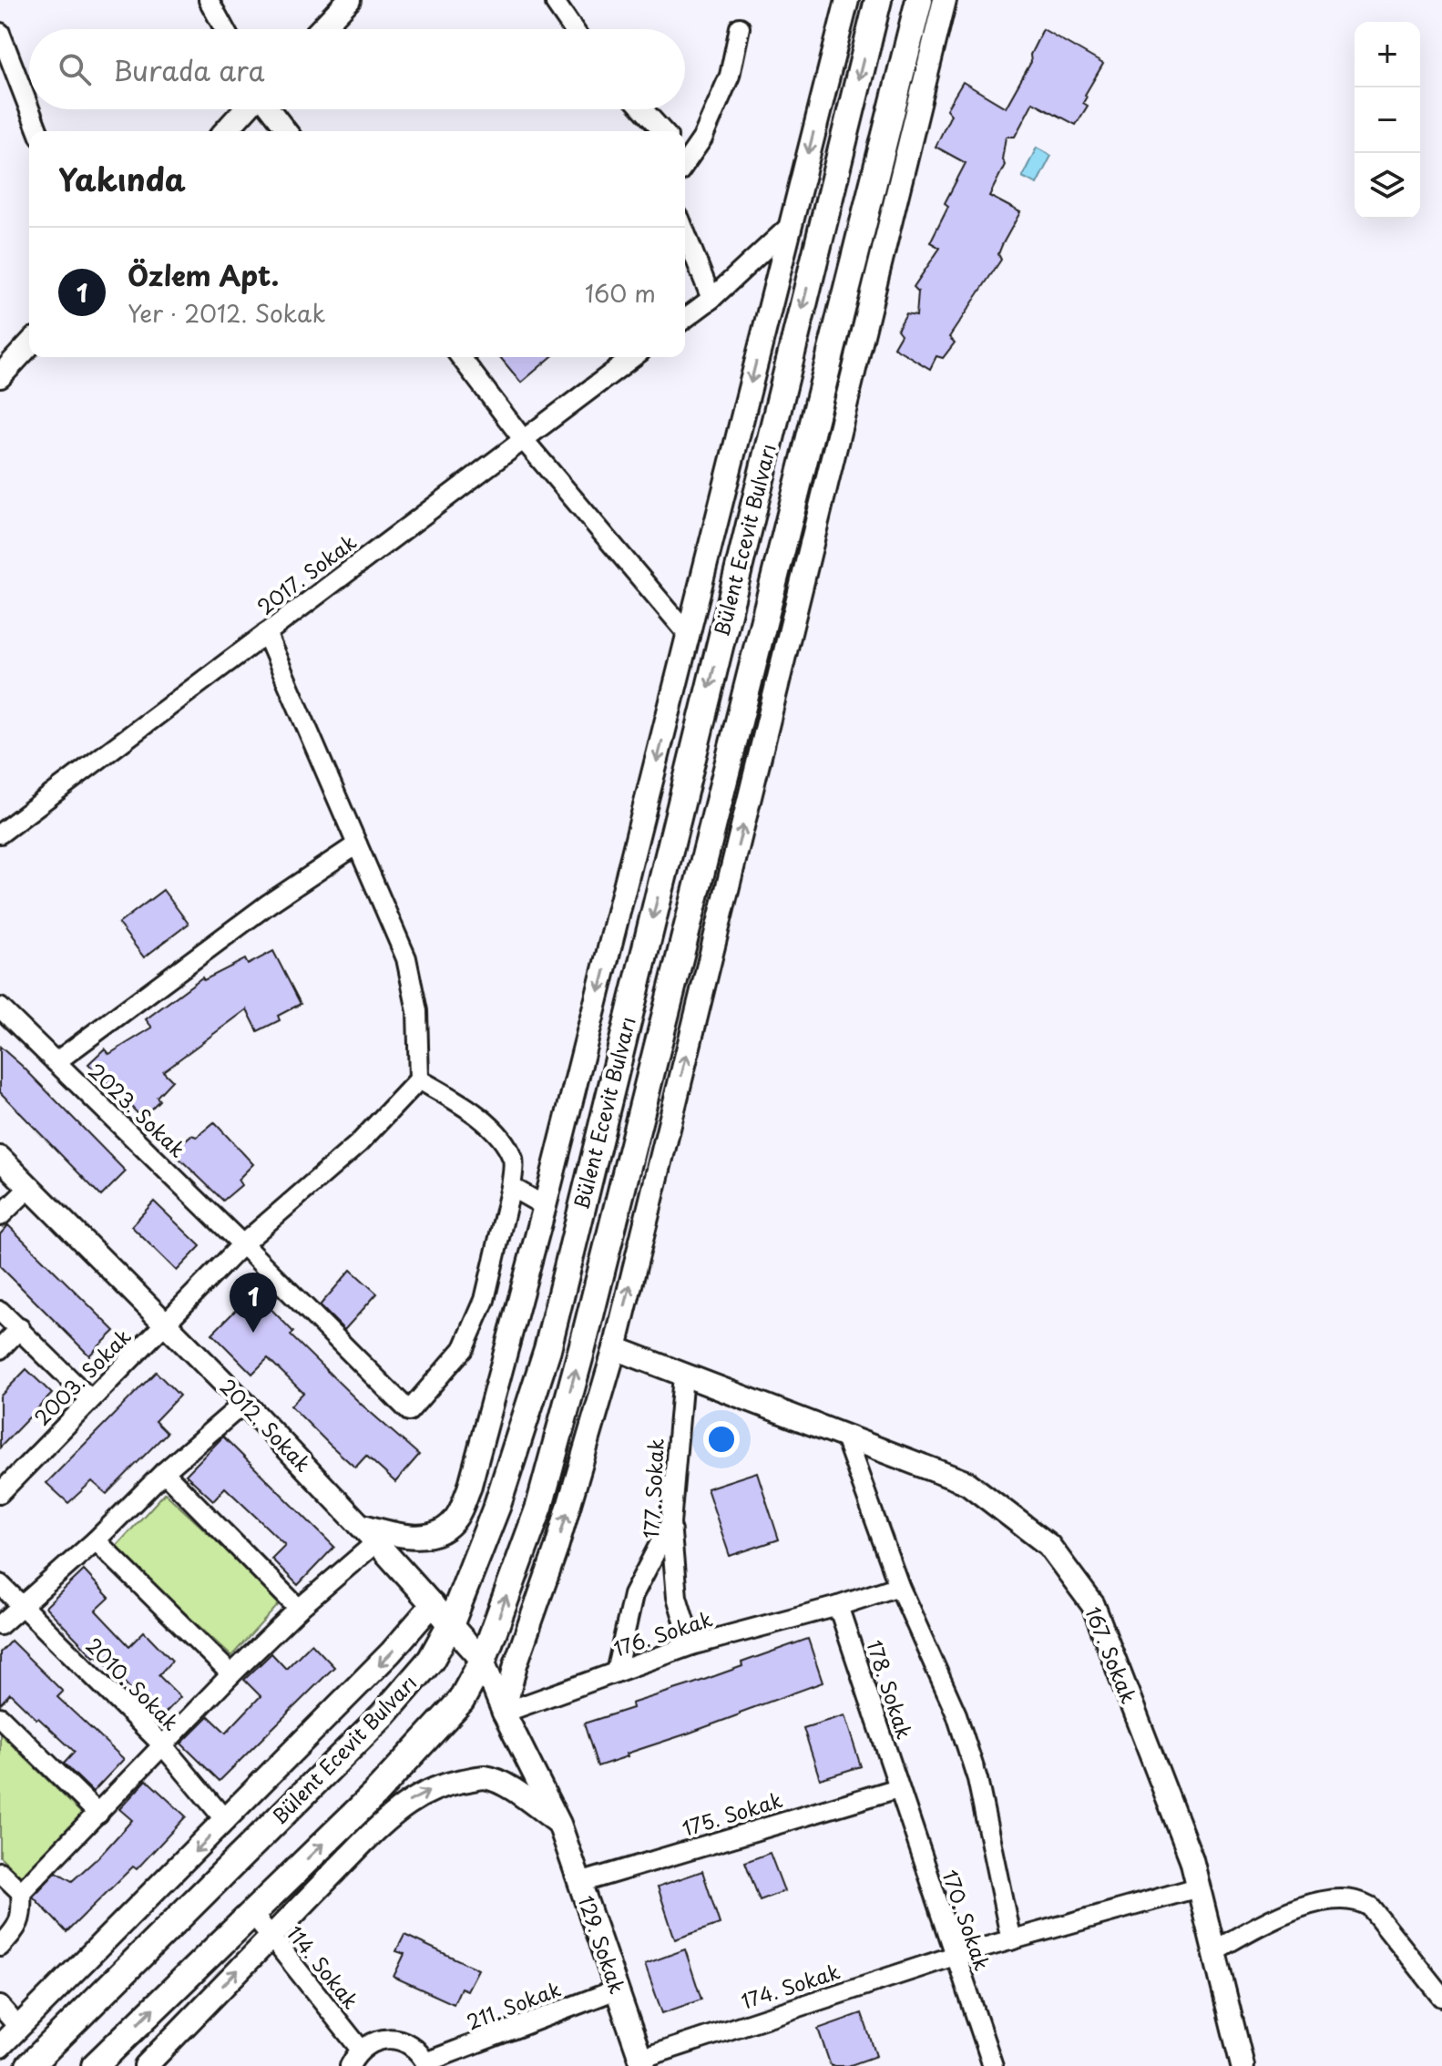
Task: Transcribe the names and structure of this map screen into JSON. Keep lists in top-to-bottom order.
{
  "streets": {
    "main road": ["Bülent Ecevit Bulvarı"],
    "street": [
      "2017. Sokak",
      "2023. Sokak",
      "2003. Sokak",
      "2012. Sokak",
      "177. Sokak",
      "176. Sokak",
      "167. Sokak",
      "2010. Sokak",
      "178. Sokak",
      "175. Sokak",
      "170. Sokak",
      "129. Sokak",
      "114. Sokak",
      "174. Sokak",
      "211. Sokak"
    ]
  },
  "crossings": [
    ["Bülent Ecevit Bulvarı", "2012. Sokak"],
    ["Bülent Ecevit Bulvarı", "114. Sokak"],
    ["2023. Sokak", "2003. Sokak"],
    ["2003. Sokak", "2012. Sokak"],
    ["2012. Sokak", "176. Sokak"],
    ["2012. Sokak", "129. Sokak"],
    ["177. Sokak", "176. Sokak"],
    ["177. Sokak", "167. Sokak"],
    ["176. Sokak", "178. Sokak"],
    ["176. Sokak", "129. Sokak"],
    ["167. Sokak", "174. Sokak"],
    ["178. Sokak", "175. Sokak"],
    ["178. Sokak", "170. Sokak"],
    ["175. Sokak", "170. Sokak"],
    ["175. Sokak", "129. Sokak"],
    ["170. Sokak", "174. Sokak"],
    ["129. Sokak", "174. Sokak"],
    ["129. Sokak", "211. Sokak"]
  ],
  "page": {
    "map_buttons": ["+", "−"],
    "search": "Burada ara",
    "heading": "Yakında",
    "list": [
      {
        "mark": "1",
        "name": "Özlem Apt.",
        "note": "Yer · 2012. Sokak",
        "value": "160 m"
      }
    ],
    "pins": "1"
  }
}
